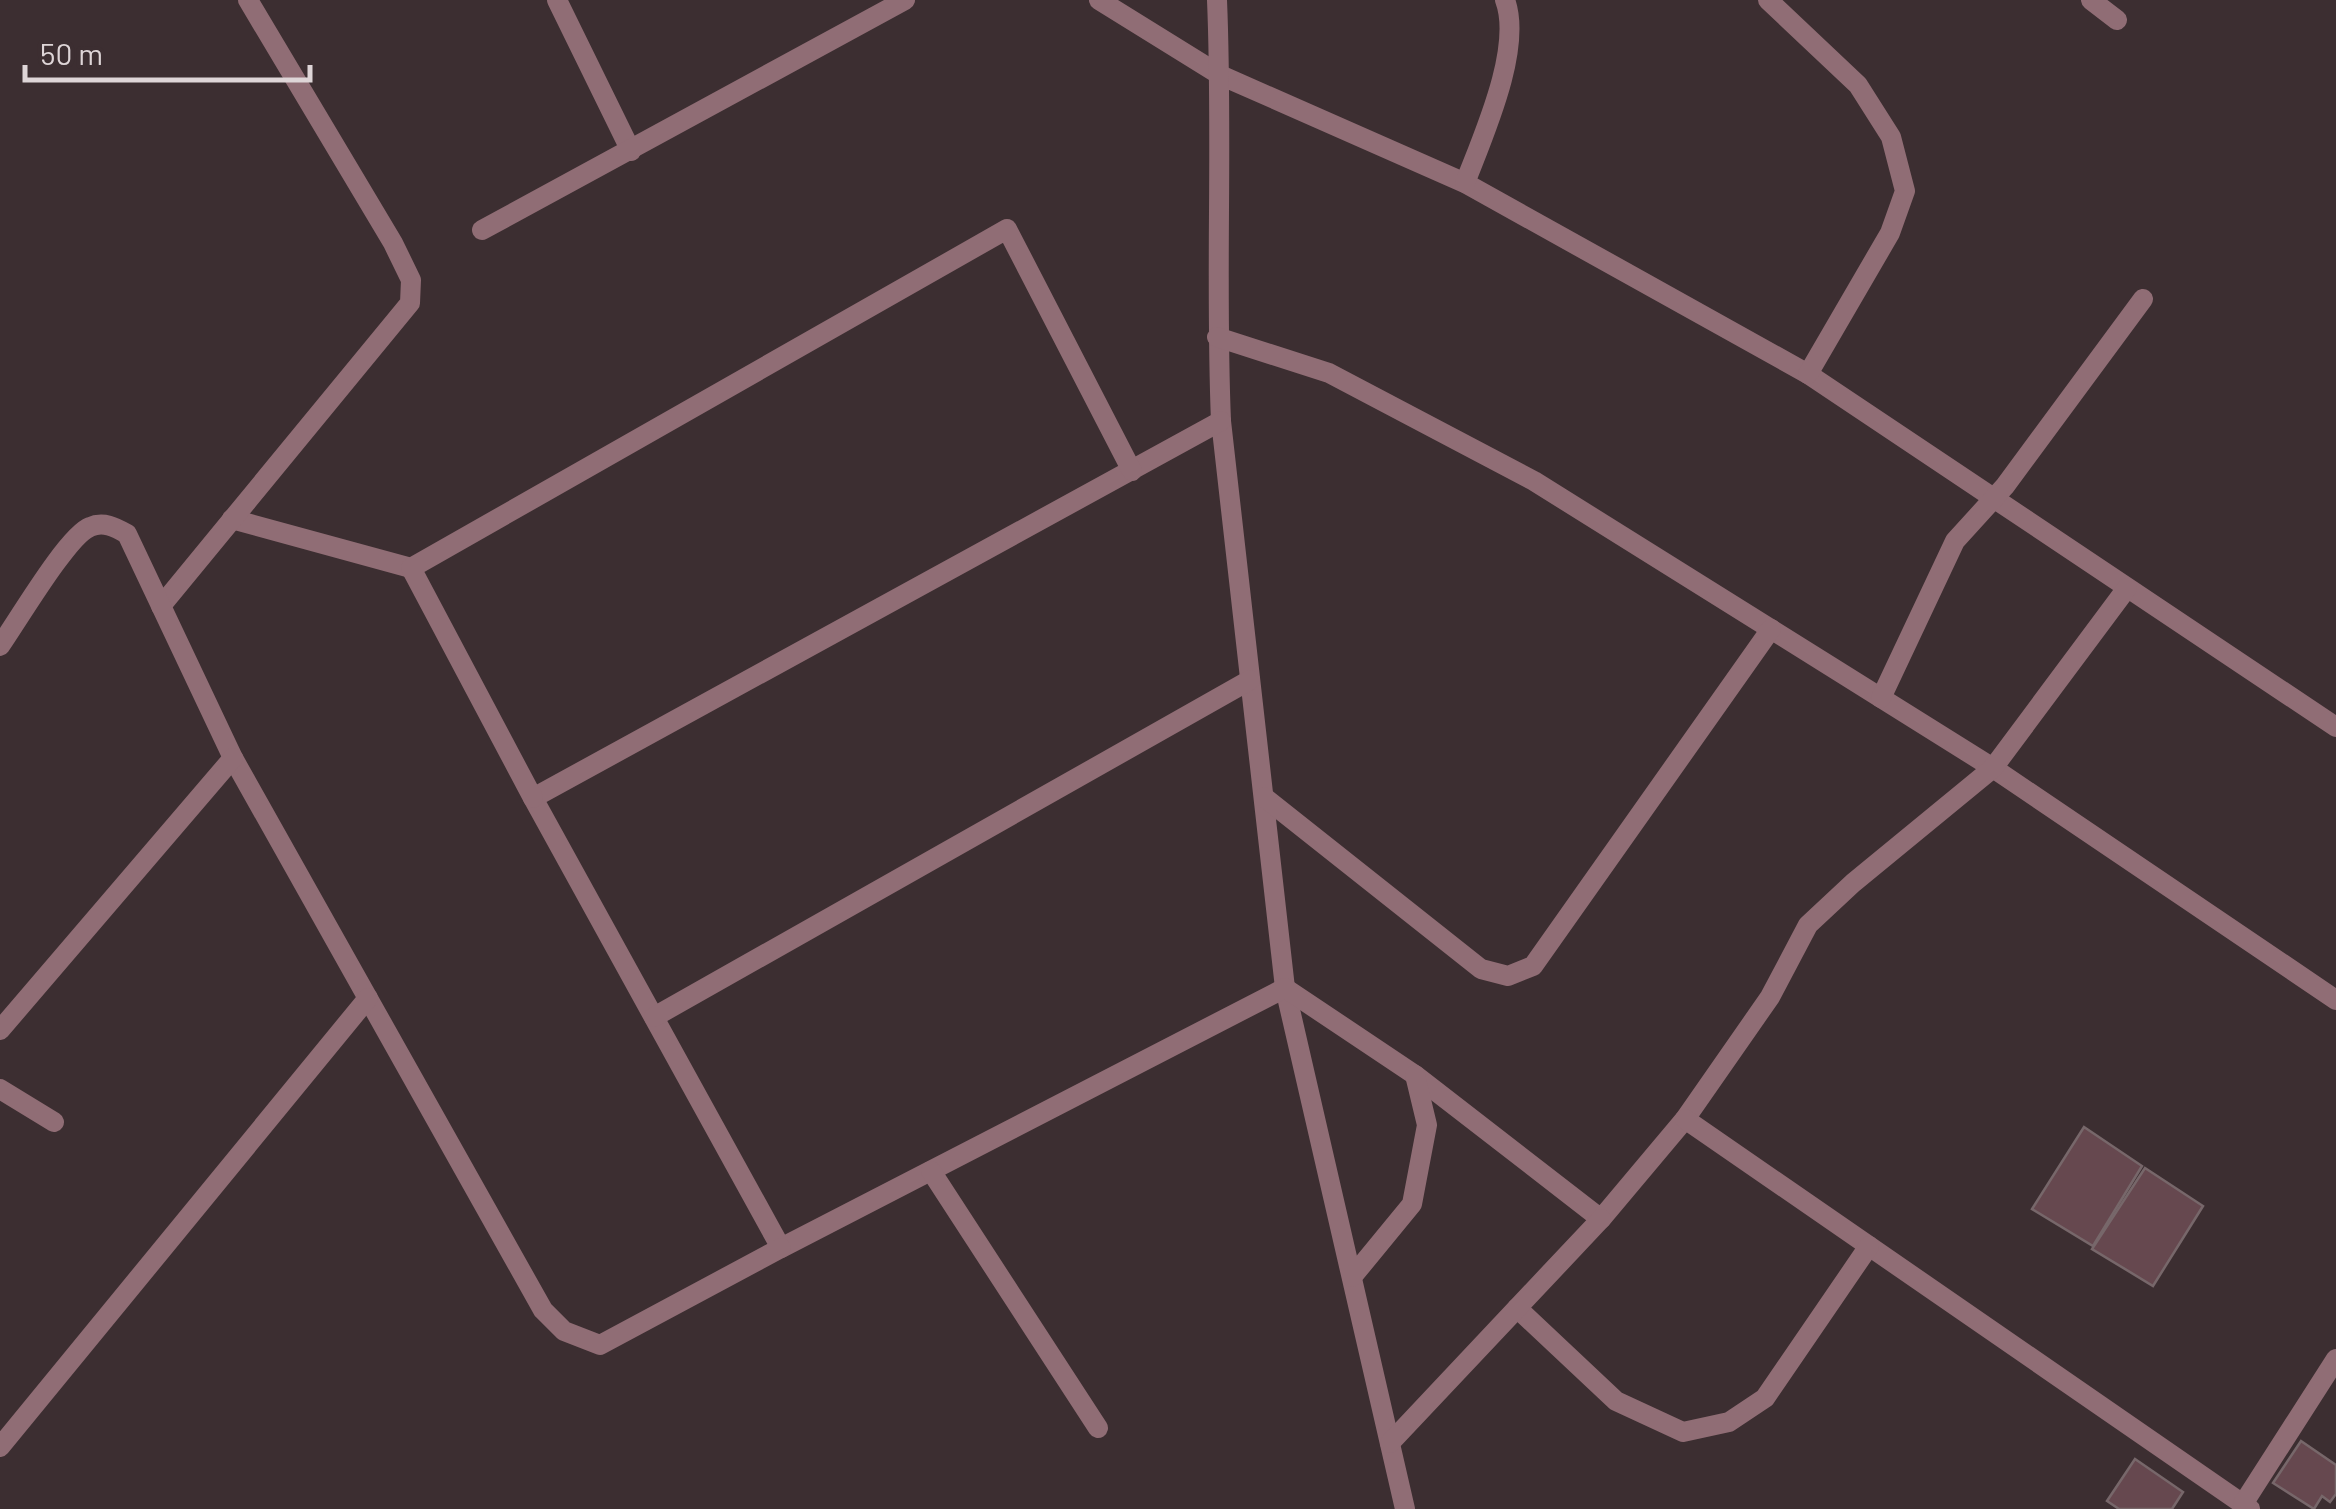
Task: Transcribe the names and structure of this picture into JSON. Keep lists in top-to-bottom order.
{
  "scale_bar": "50 m"
}
